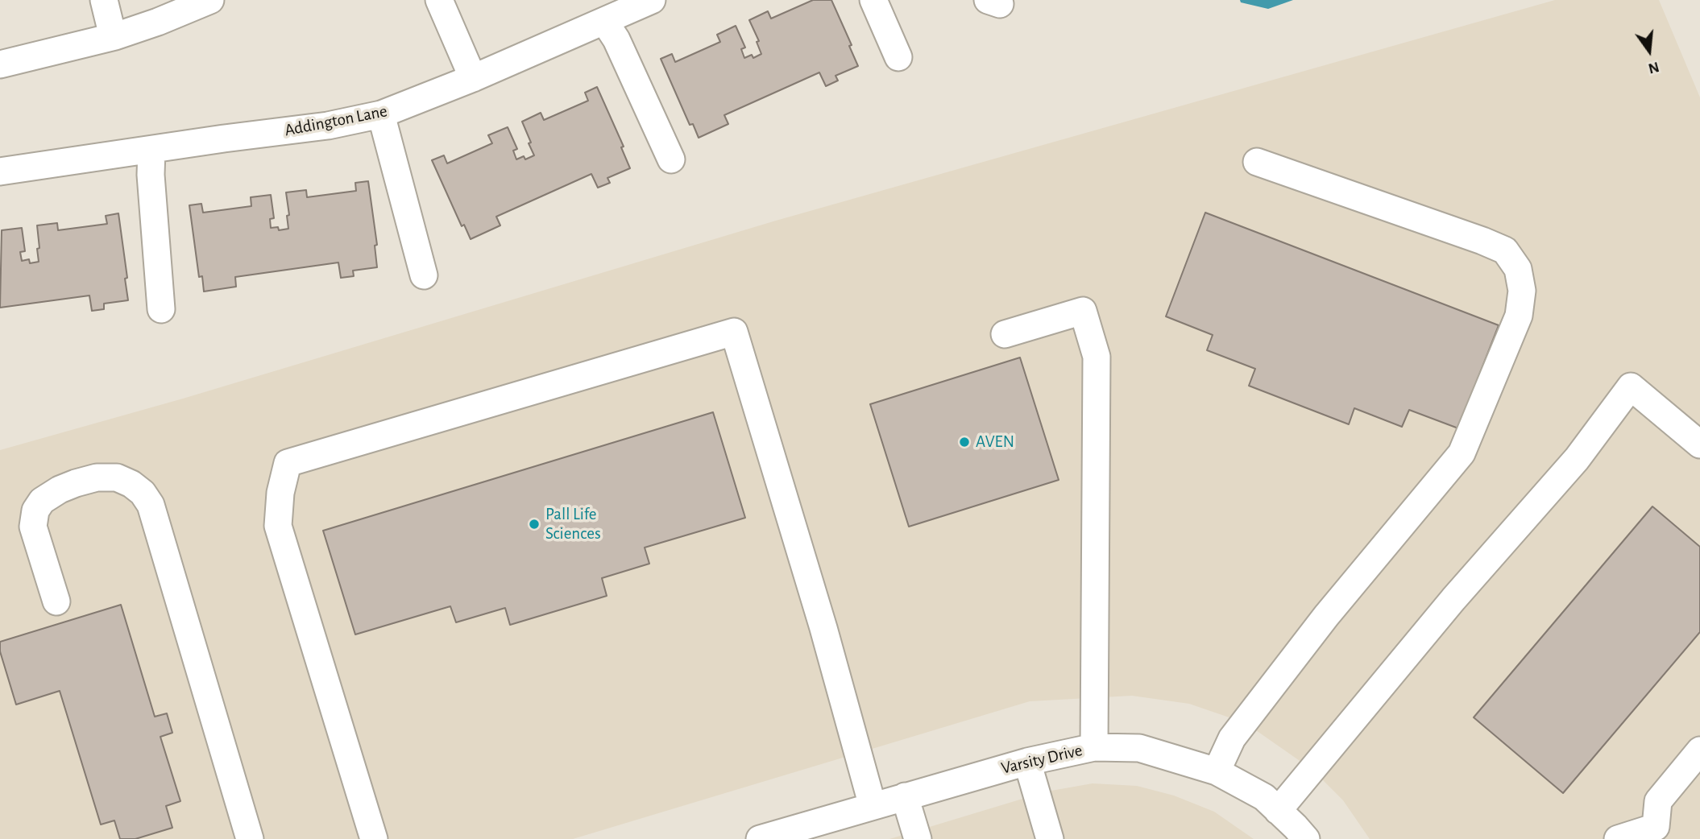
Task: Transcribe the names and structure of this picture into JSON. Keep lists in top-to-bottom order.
{
  "streets": {
    "street": ["Addington Lane", "Varsity Drive"]
  },
  "places": ["AVEN", "Pall Life Sciences"],
  "north": "bottom"
}
